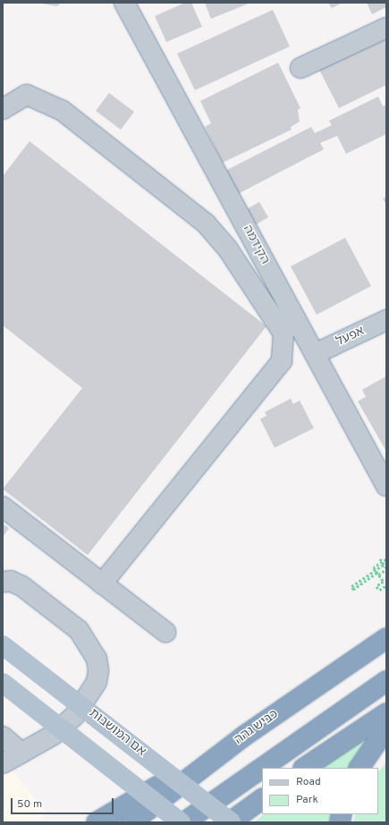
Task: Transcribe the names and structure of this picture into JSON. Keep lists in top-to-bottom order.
{
  "streets": {
    "highway": ["כביש גהה"],
    "main road": ["אם המושבות"],
    "street": ["הקידמה", "אפעל"]
  },
  "crossings": [
    ["הקידמה", "אפעל"]
  ],
  "legend": ["Road", "Park"],
  "scale_bar": "50 m"
}
